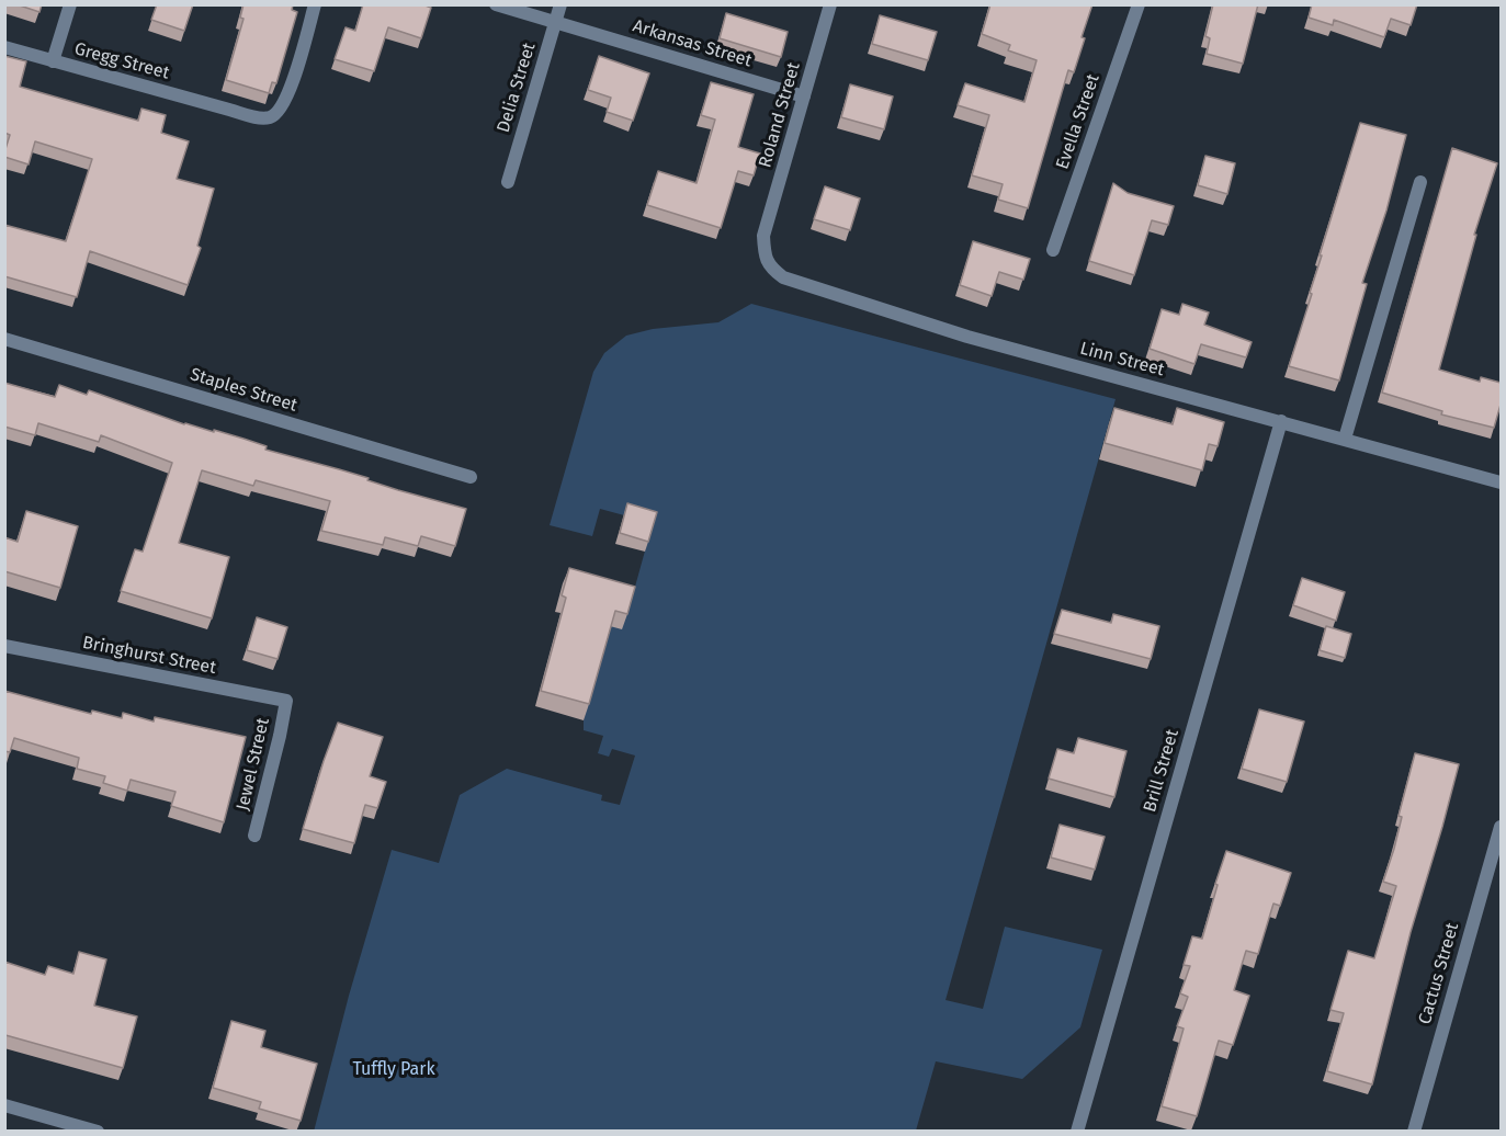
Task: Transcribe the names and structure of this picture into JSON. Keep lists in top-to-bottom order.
{
  "streets": {
    "street": [
      "Arkansas Street",
      "Gregg Street",
      "Delia Street",
      "Roland Street",
      "Evella Street",
      "Linn Street",
      "Staples Street",
      "Bringhurst Street",
      "Jewel Street",
      "Brill Street",
      "Cactus Street"
    ]
  },
  "crossings": [
    ["Arkansas Street", "Delia Street"],
    ["Arkansas Street", "Roland Street"],
    ["Roland Street", "Linn Street"],
    ["Linn Street", "Brill Street"],
    ["Bringhurst Street", "Jewel Street"]
  ],
  "parks": ["Tuffly Park"]
}
